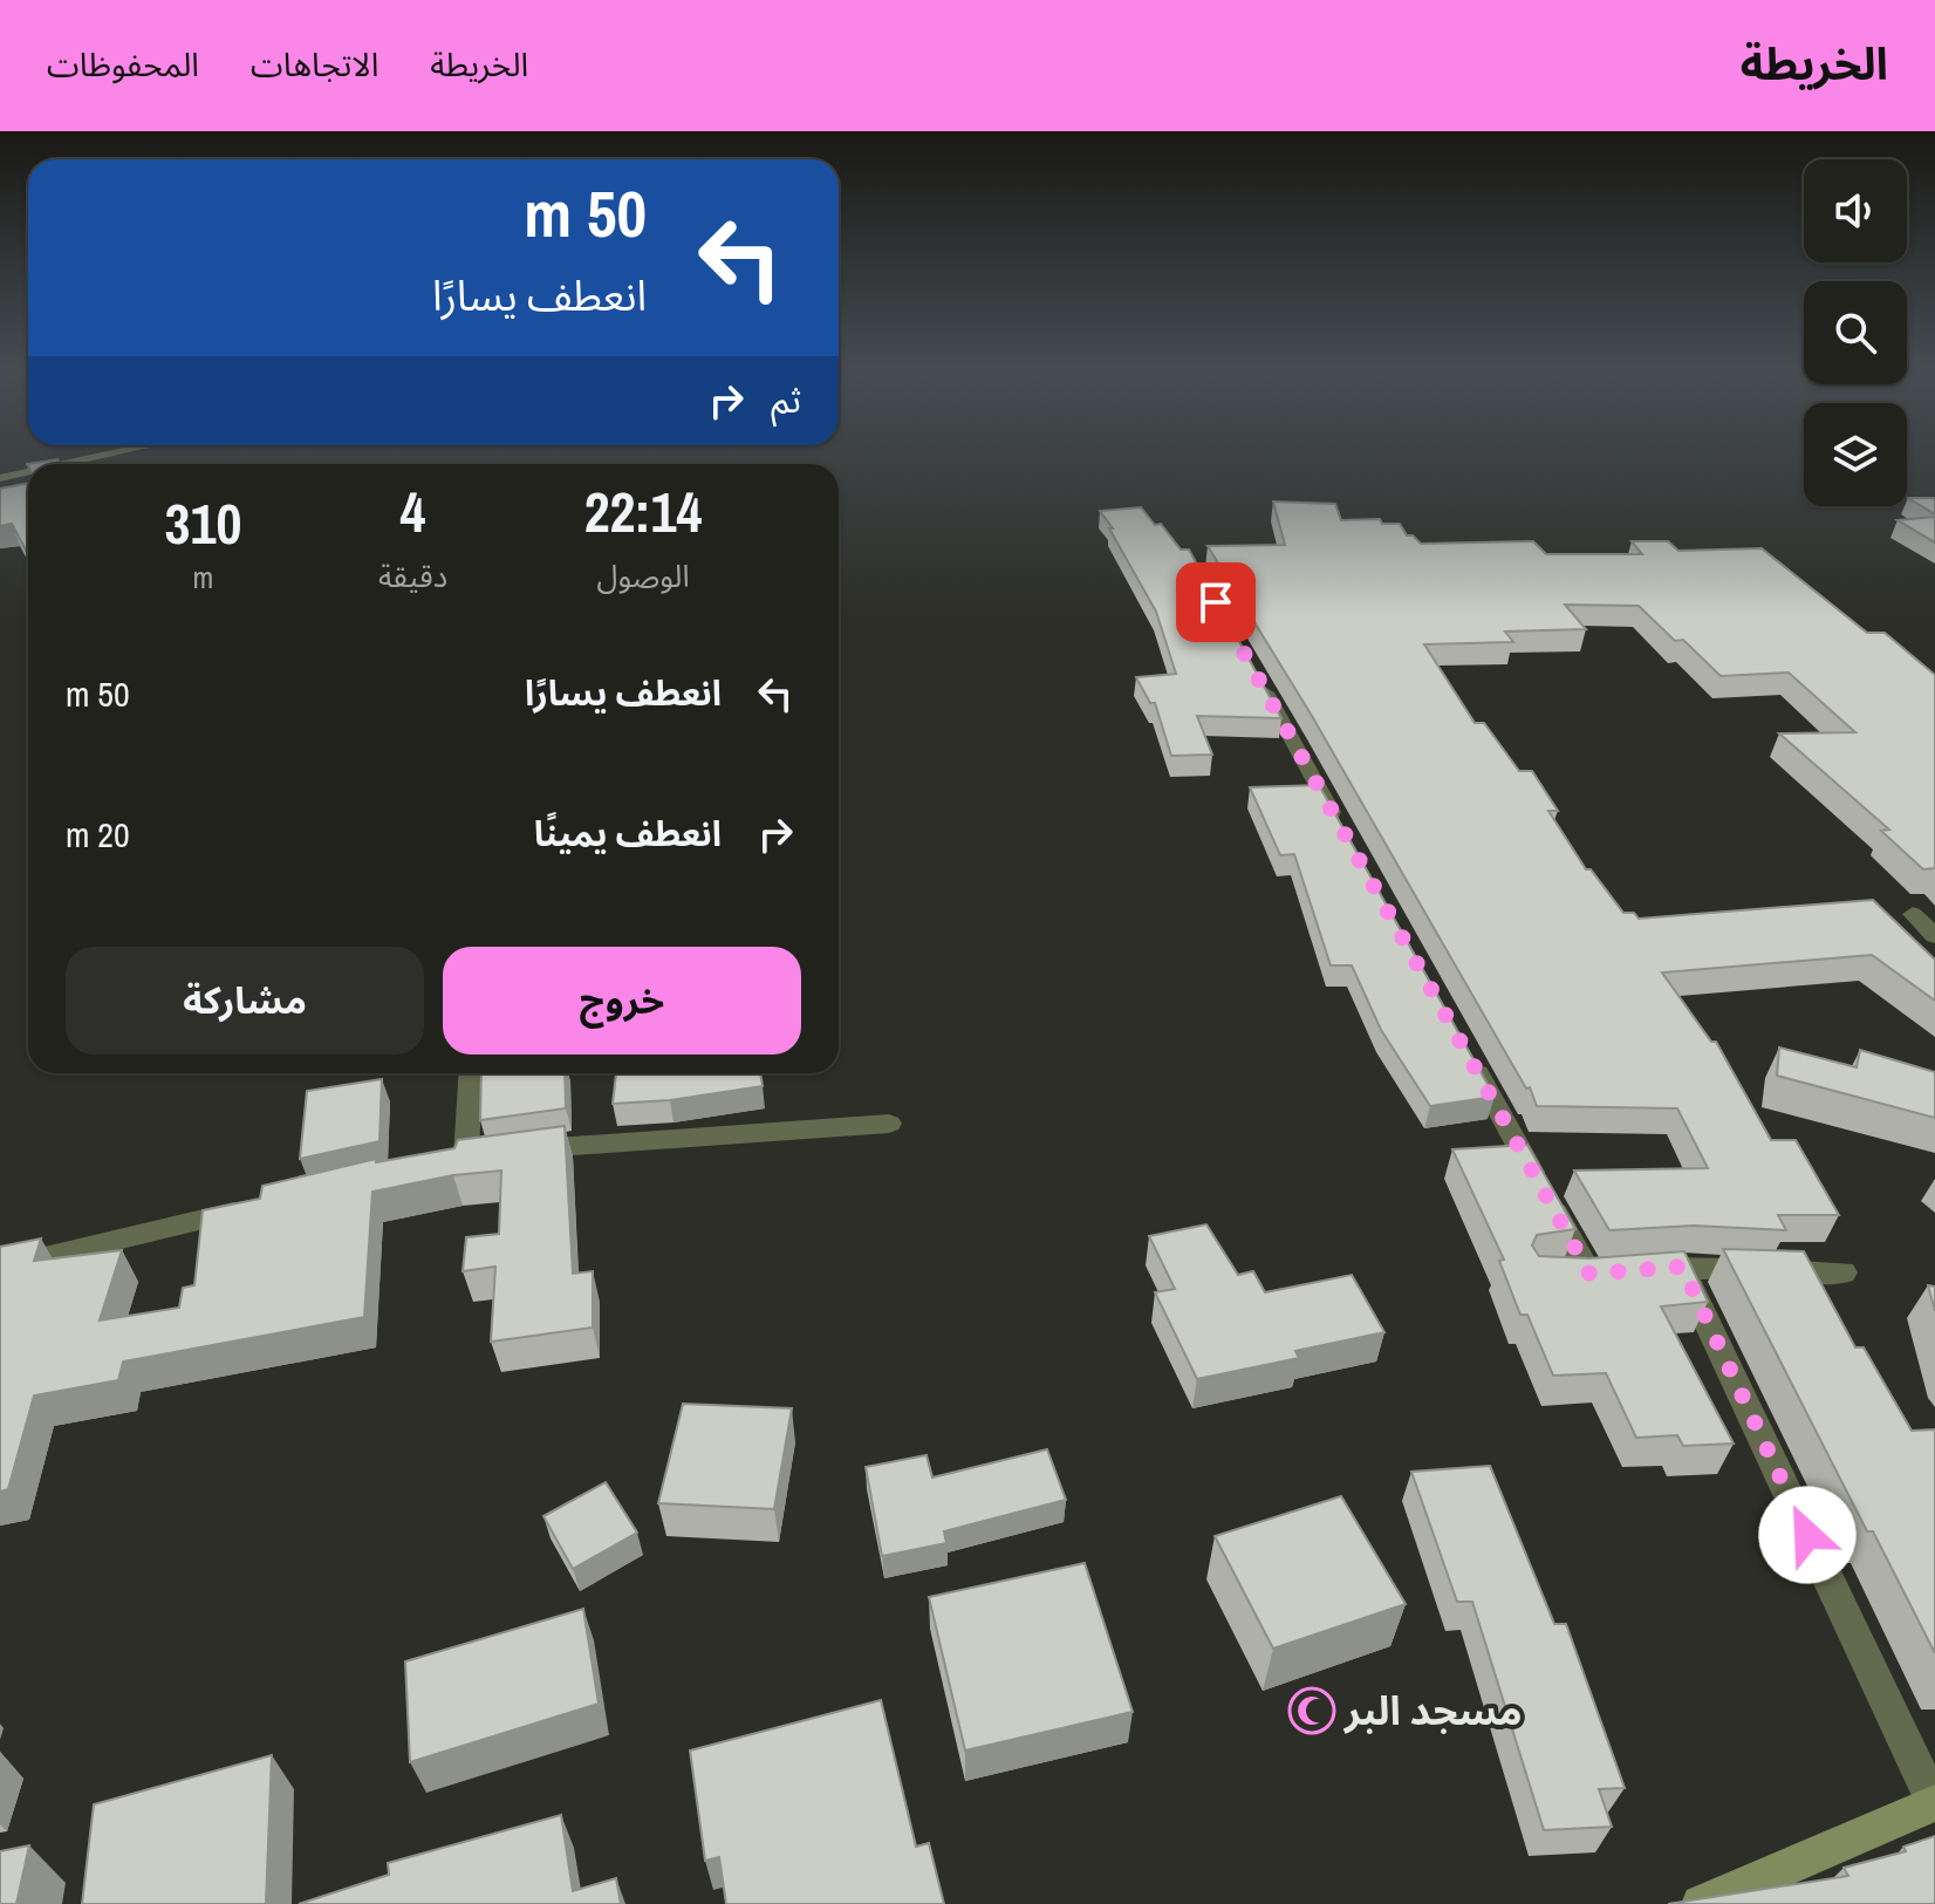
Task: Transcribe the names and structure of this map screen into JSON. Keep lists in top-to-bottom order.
{
  "places": {
    "mosque": ["مسجد البر"]
  },
  "page": {
    "header": "الخريطة",
    "nav": ["الخريطة", "الاتجاهات", "المحفوظات"],
    "turn": ["50 m", "انعطف يسارًا"],
    "then": "ثم",
    "eta": [
      "22:14",
      "الوصول",
      "4",
      "دقيقة",
      "310",
      "m"
    ],
    "list": [
      {
        "name": "انعطف يسارًا",
        "value": "50 m"
      },
      {
        "name": "انعطف يمينًا",
        "value": "20 m"
      }
    ],
    "buttons": ["خروج", "مشاركة"]
  }
}
